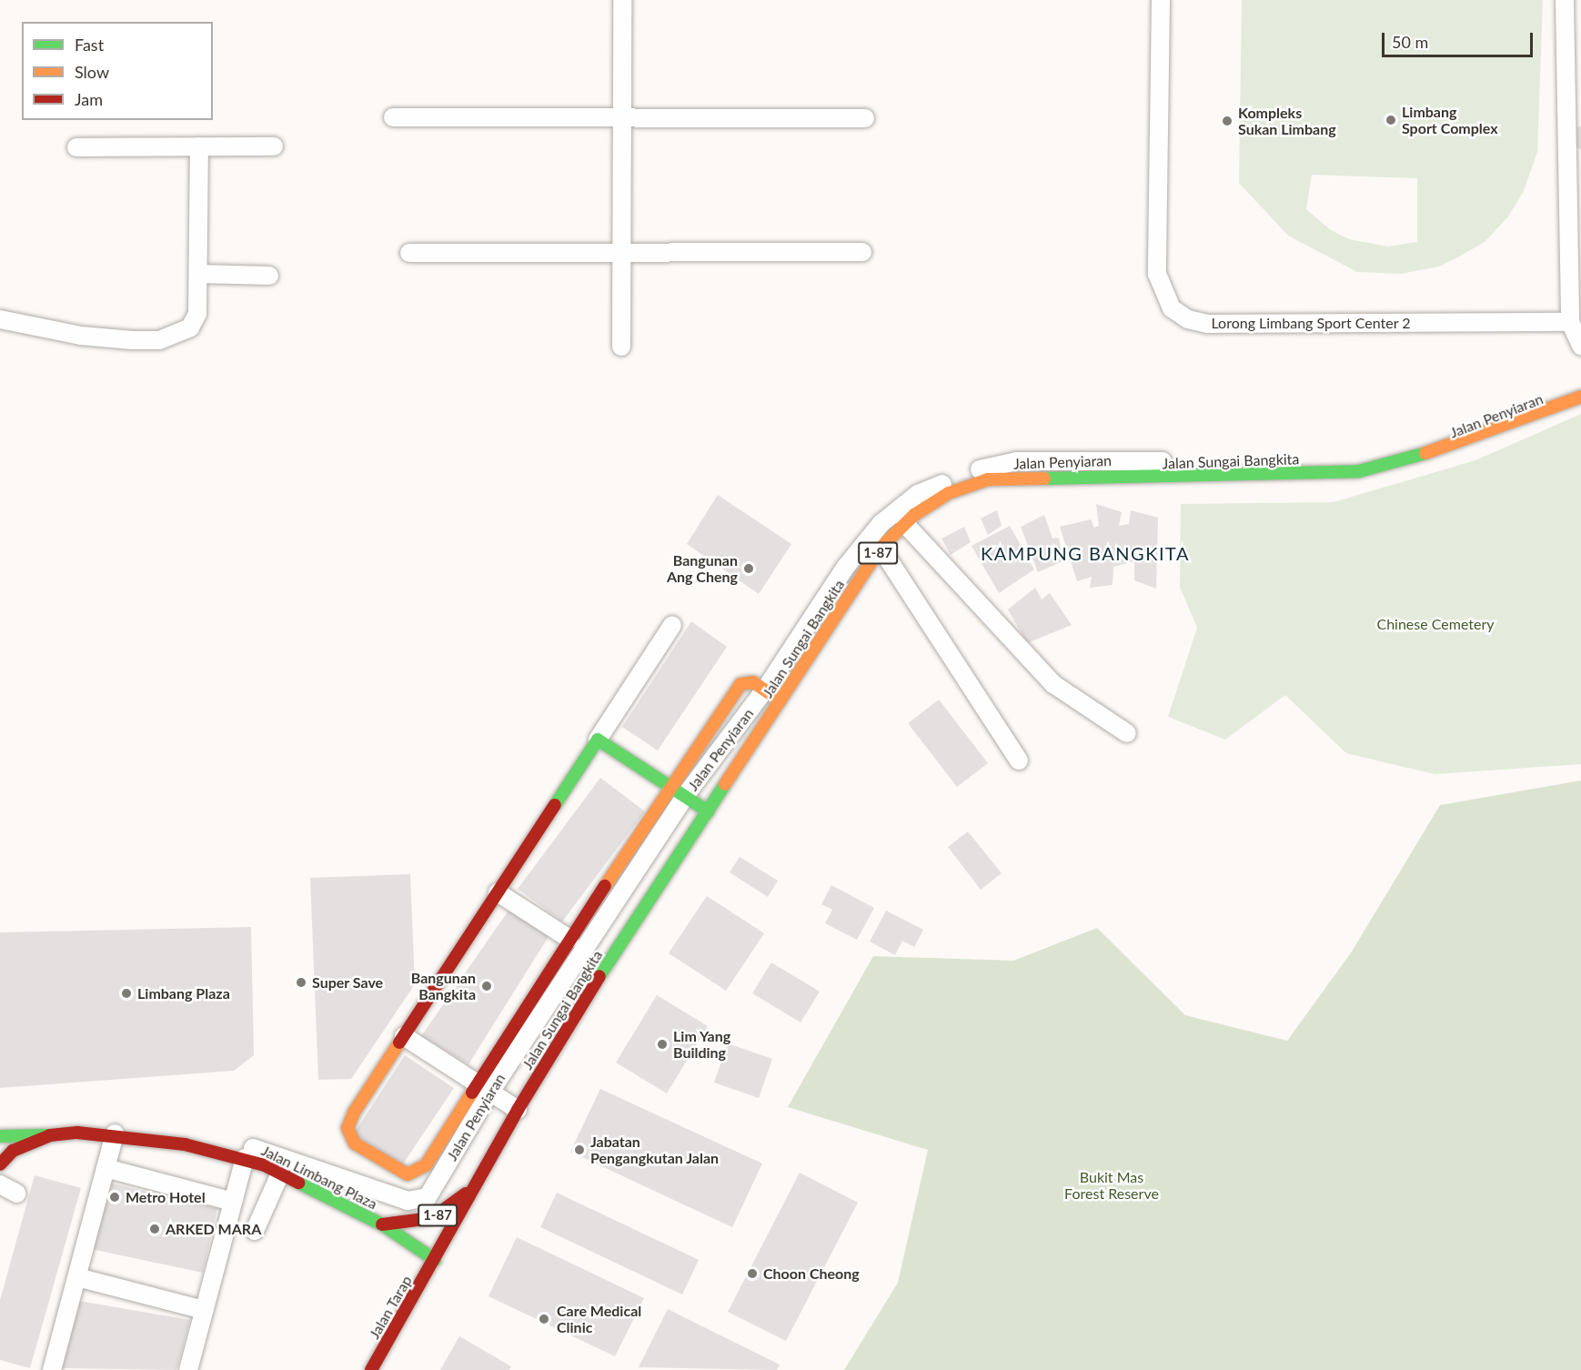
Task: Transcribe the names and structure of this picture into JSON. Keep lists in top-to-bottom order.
{
  "streets": {
    "main road": [
      "Jalan Sungai Bangkita",
      "1-87",
      "Jalan Limbang Plaza",
      "Jalan Tarap"
    ],
    "street": ["Lorong Limbang Sport Center 2", "Jalan Penyiaran"]
  },
  "crossings": [
    ["Jalan Sungai Bangkita", "1-87"],
    ["Jalan Sungai Bangkita", "Jalan Limbang Plaza"],
    ["Jalan Sungai Bangkita", "Jalan Tarap"],
    ["1-87", "Jalan Limbang Plaza"],
    ["Jalan Limbang Plaza", "Jalan Tarap"]
  ],
  "districts": ["KAMPUNG BANGKITA"],
  "parks": ["Chinese Cemetery", "Bukit Mas Forest Reserve"],
  "places": [
    "Limbang Sport Complex",
    "Kompleks Sukan Limbang",
    "Bangunan Ang Cheng",
    "Super Save",
    "Bangunan Bangkita",
    "Limbang Plaza",
    "Lim Yang Building",
    "Jabatan Pengangkutan Jalan",
    "Metro Hotel",
    "ARKED MARA",
    "Choon Cheong",
    "Care Medical Clinic"
  ],
  "legend": ["Fast", "Slow", "Jam"],
  "scale_bar": "50 m"
}
